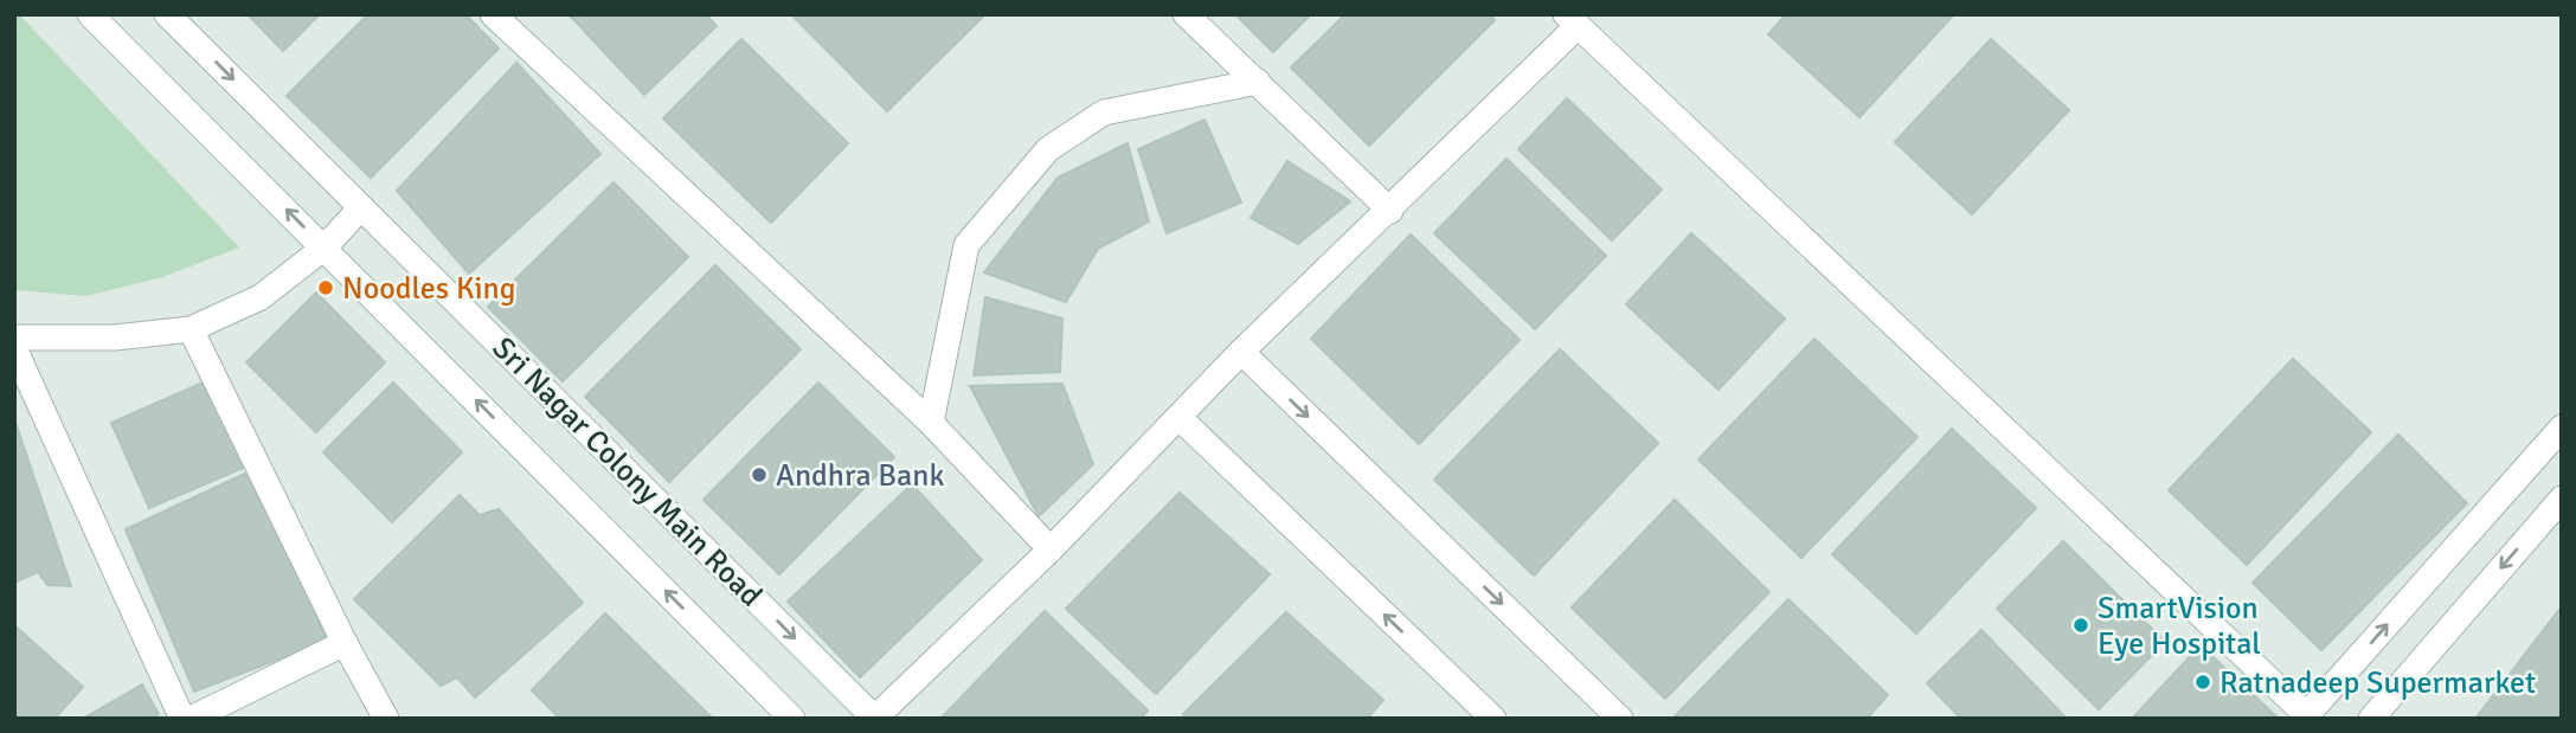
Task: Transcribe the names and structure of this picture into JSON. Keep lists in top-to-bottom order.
{
  "streets": {
    "street": ["Sri Nagar Colony Main Road"]
  },
  "places": [
    "Noodles King",
    "Andhra Bank",
    "SmartVision Eye Hospital",
    "Ratnadeep Supermarket"
  ]
}
